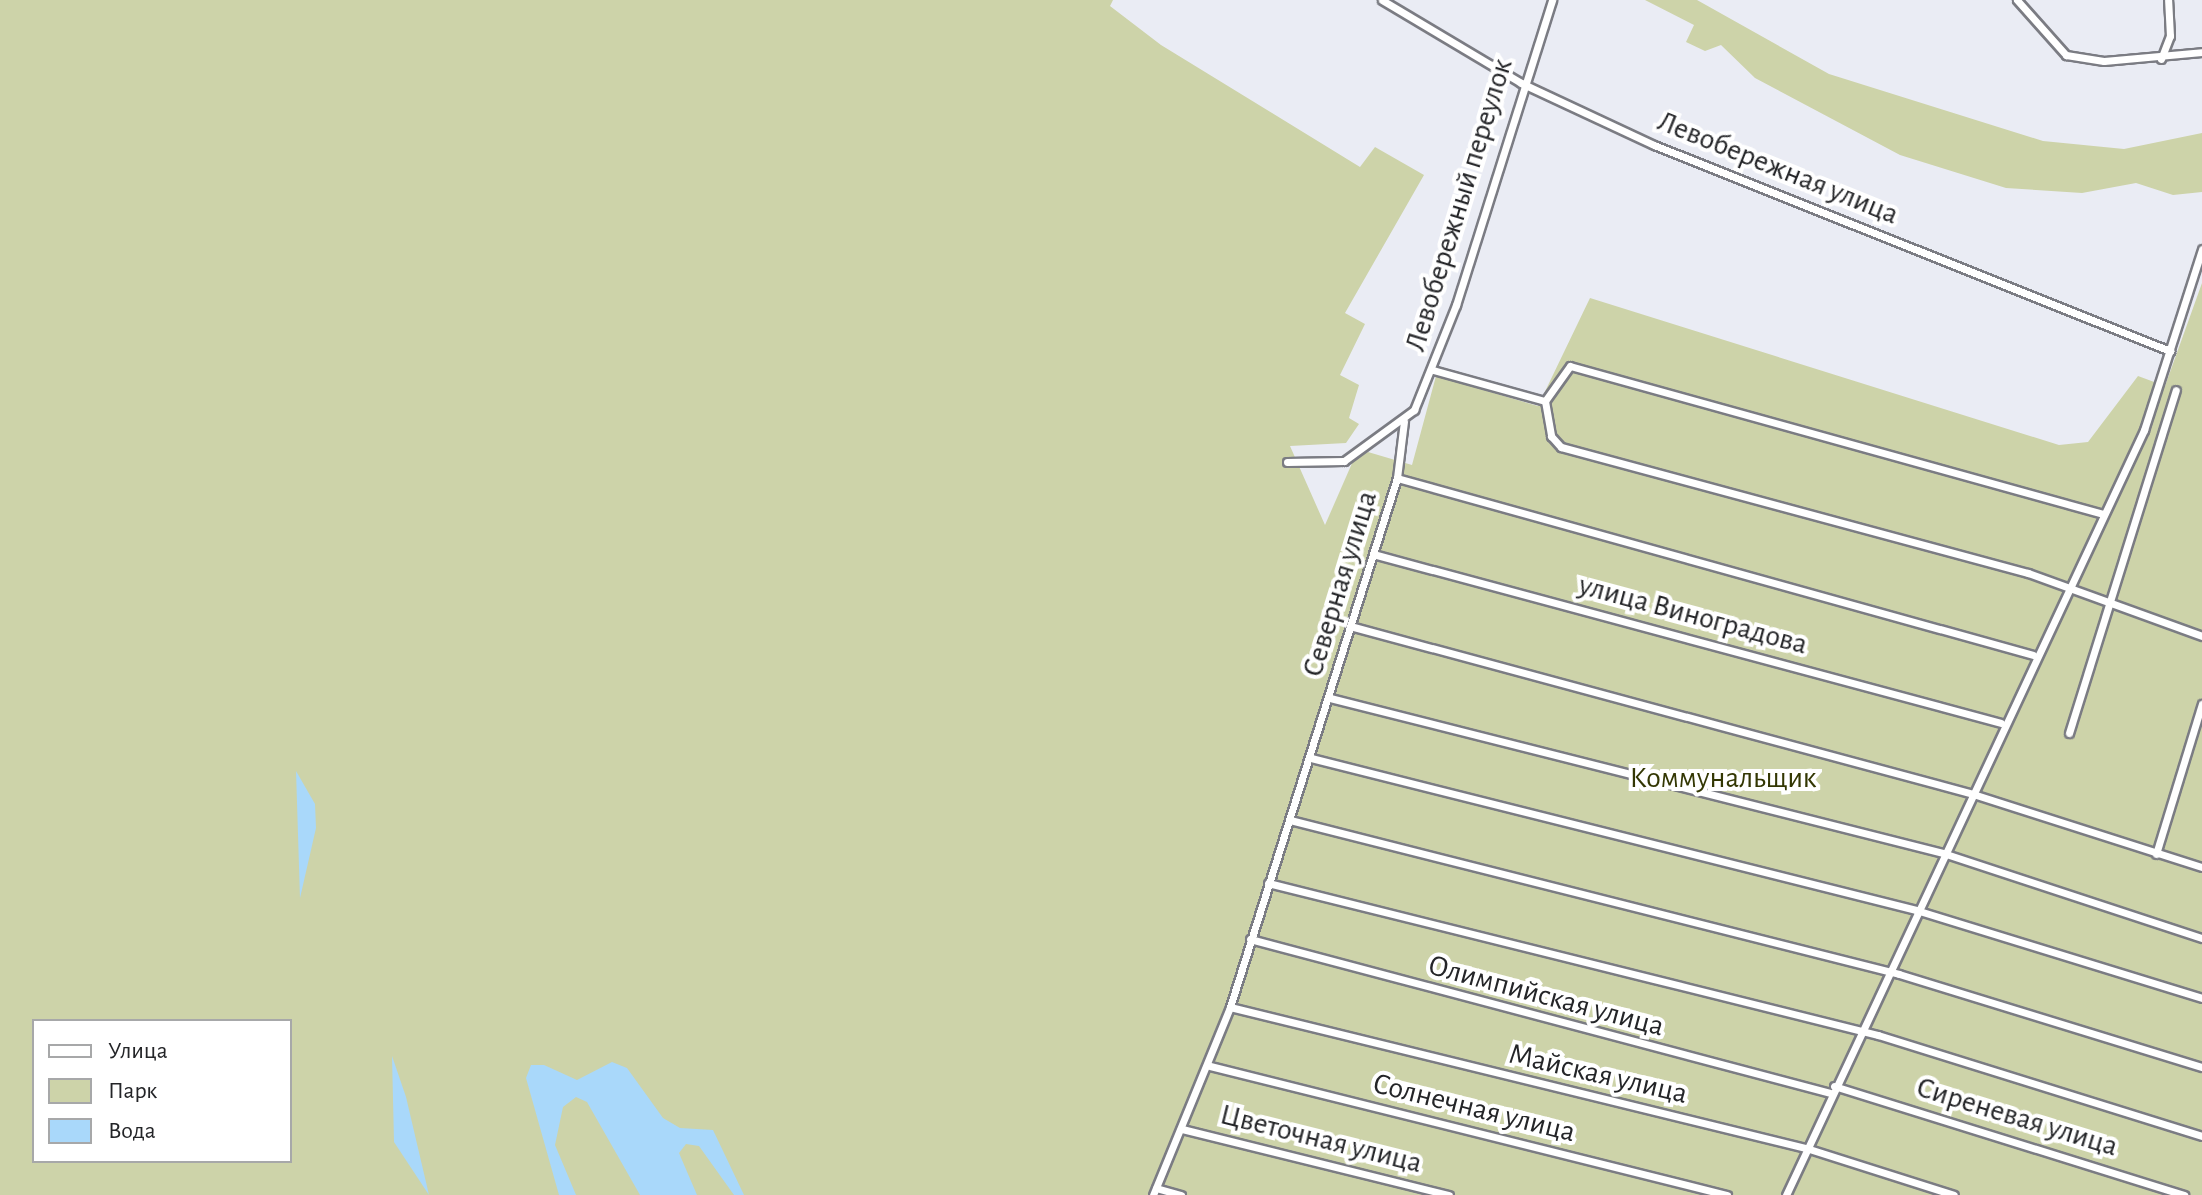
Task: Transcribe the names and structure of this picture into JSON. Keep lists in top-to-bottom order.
{
  "streets": {
    "street": [
      "Левобережная улица",
      "Левобережный переулок",
      "Северная улица",
      "улица Виноградова",
      "Олимпийская улица",
      "Майская улица",
      "Солнечная улица",
      "Сиреневая улица",
      "Цветочная улица"
    ]
  },
  "crossings": [
    ["Левобережная улица", "Левобережный переулок"],
    ["Левобережный переулок", "Северная улица"],
    ["Северная улица", "улица Виноградова"],
    ["Северная улица", "Олимпийская улица"],
    ["Северная улица", "Майская улица"],
    ["Северная улица", "Солнечная улица"],
    ["Северная улица", "Цветочная улица"],
    ["Олимпийская улица", "Сиреневая улица"]
  ],
  "parks": ["Коммунальщик"],
  "legend": ["Улица", "Парк", "Вода"]
}
